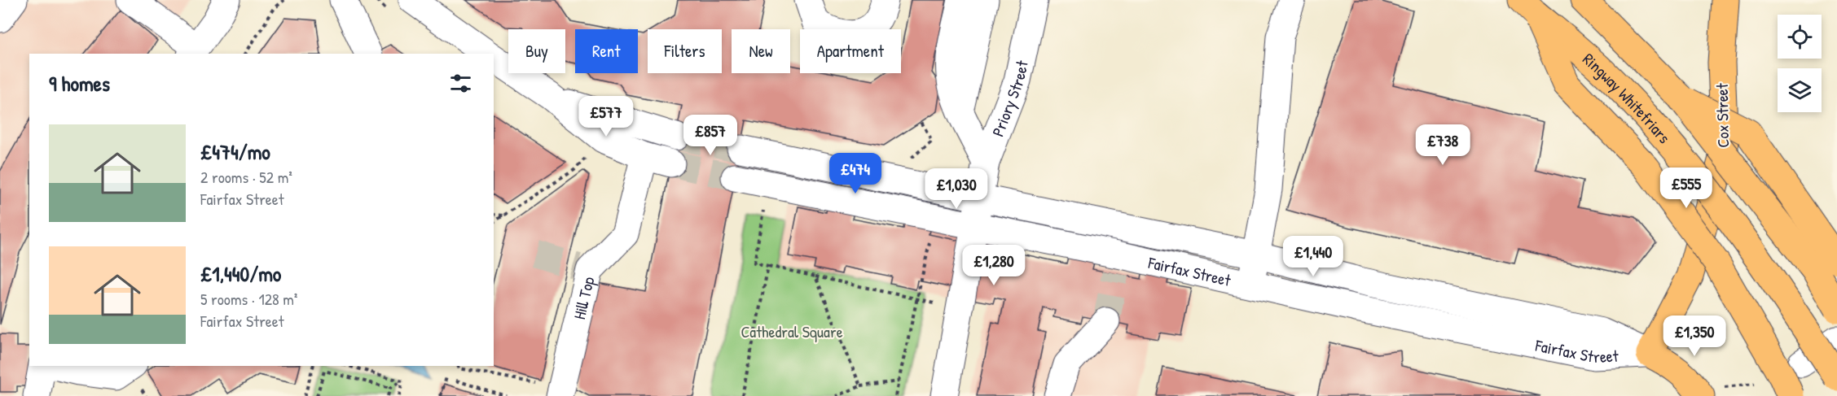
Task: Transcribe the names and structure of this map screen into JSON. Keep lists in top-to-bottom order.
{
  "streets": {
    "main road": ["Ringway Whitefriars", "Cox Street"],
    "street": ["Priory Street", "Fairfax Street", "Hill Top"]
  },
  "crossings": [
    ["Priory Street", "Fairfax Street"],
    ["Cox Street", "Fairfax Street"]
  ],
  "parks": ["Cathedral Square"],
  "page": {
    "chip": [
      "Buy",
      "Rent",
      "Filters",
      "New",
      "Apartment"
    ],
    "heading": "9 homes",
    "price": [
      "£577",
      "£857",
      "£738",
      "£474",
      "£555",
      "£1,030",
      "£1,440",
      "£1,280",
      "£1,350"
    ],
    "list": [
      {
        "name": "£474/mo",
        "note": "2 rooms · 52 m² · Fairfax Street"
      },
      {
        "name": "£1,440/mo",
        "note": "5 rooms · 128 m² · Fairfax Street"
      }
    ]
  }
}
